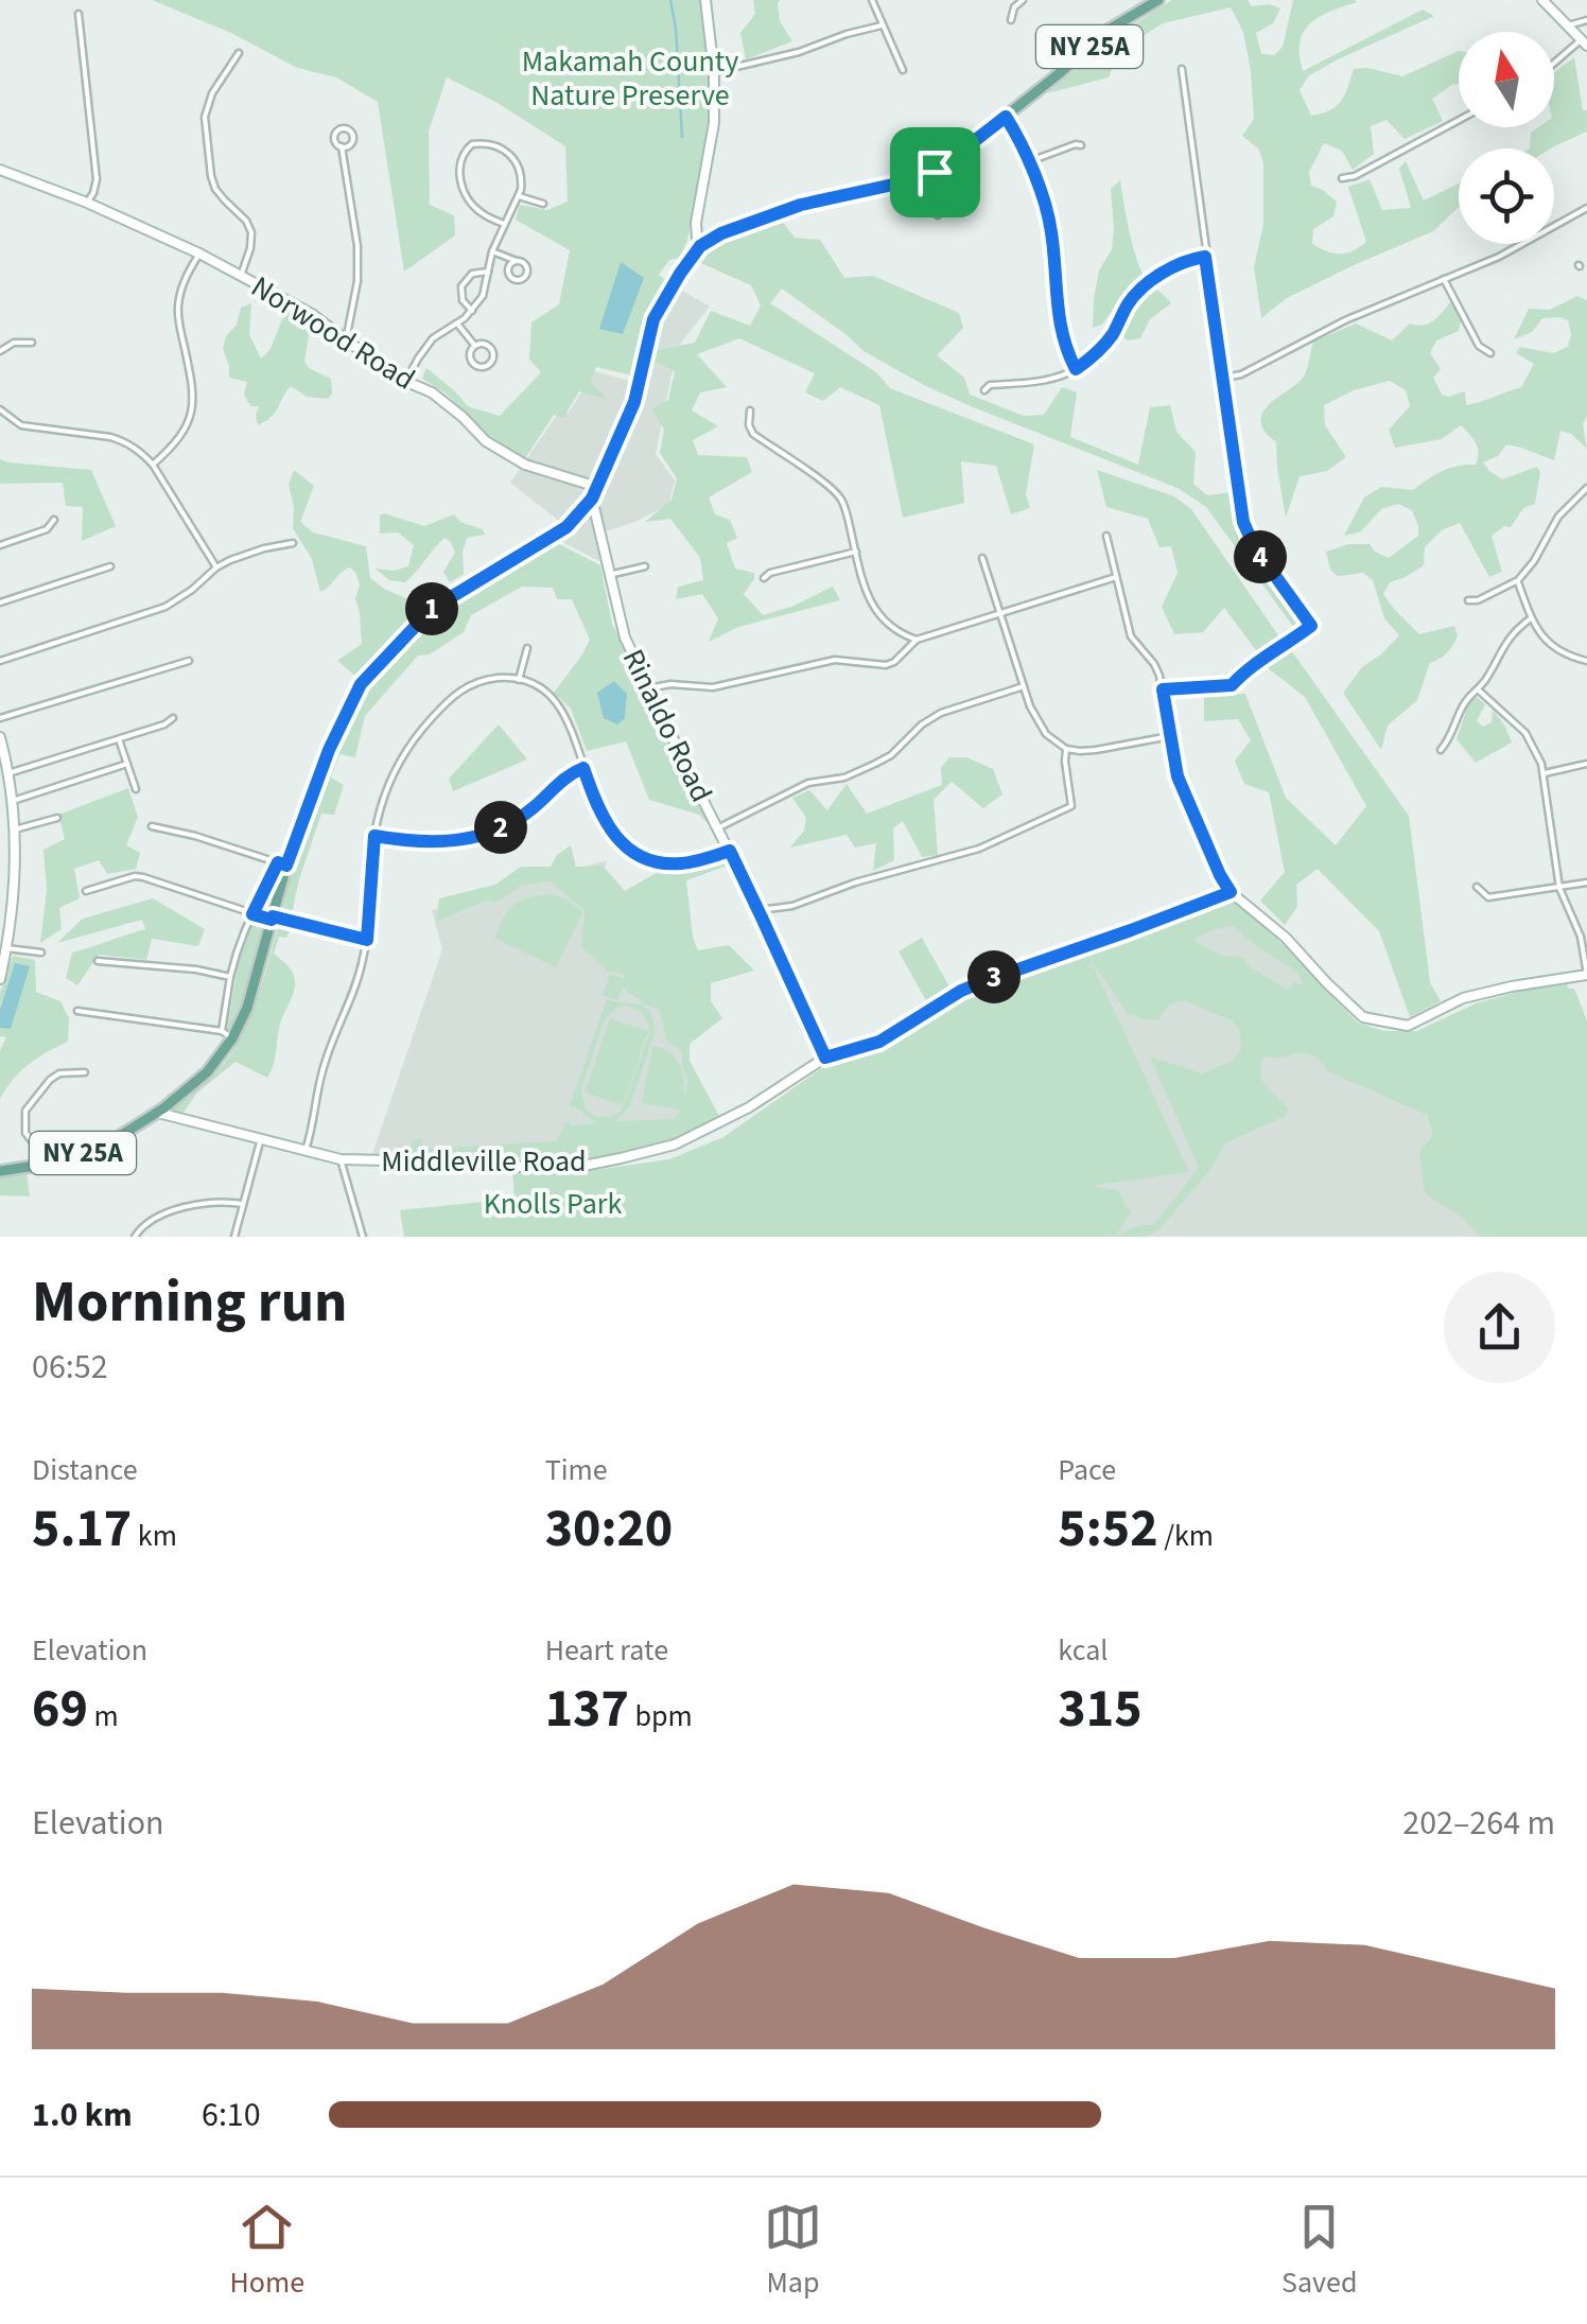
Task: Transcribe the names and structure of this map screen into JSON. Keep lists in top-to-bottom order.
{
  "streets": {
    "main road": ["NY 25A"],
    "street": ["Norwood Road", "Rinaldo Road", "Middleville Road"]
  },
  "crossings": [
    ["NY 25A", "Norwood Road"],
    ["NY 25A", "Rinaldo Road"],
    ["NY 25A", "Middleville Road"],
    ["Norwood Road", "Rinaldo Road"],
    ["Rinaldo Road", "Middleville Road"]
  ],
  "parks": ["Makamah County Nature Preserve", "Knolls Park"],
  "north": "top",
  "page": {
    "pins": [
      "4",
      "1",
      "2",
      "3"
    ],
    "heading": ["Morning run", "06:52"],
    "stats": [
      ["Distance", "5.17 km"],
      ["Time", "30:20"],
      ["Pace", "5:52 /km"],
      ["Elevation", "69 m"],
      ["Heart rate", "137 bpm"],
      ["kcal", "315"]
    ],
    "chart": ["Elevation", "202–264 m"],
    "list": [
      {
        "name": "1.0 km",
        "note": "6:10"
      }
    ],
    "tabs": ["Home", "Map", "Saved"]
  }
}
